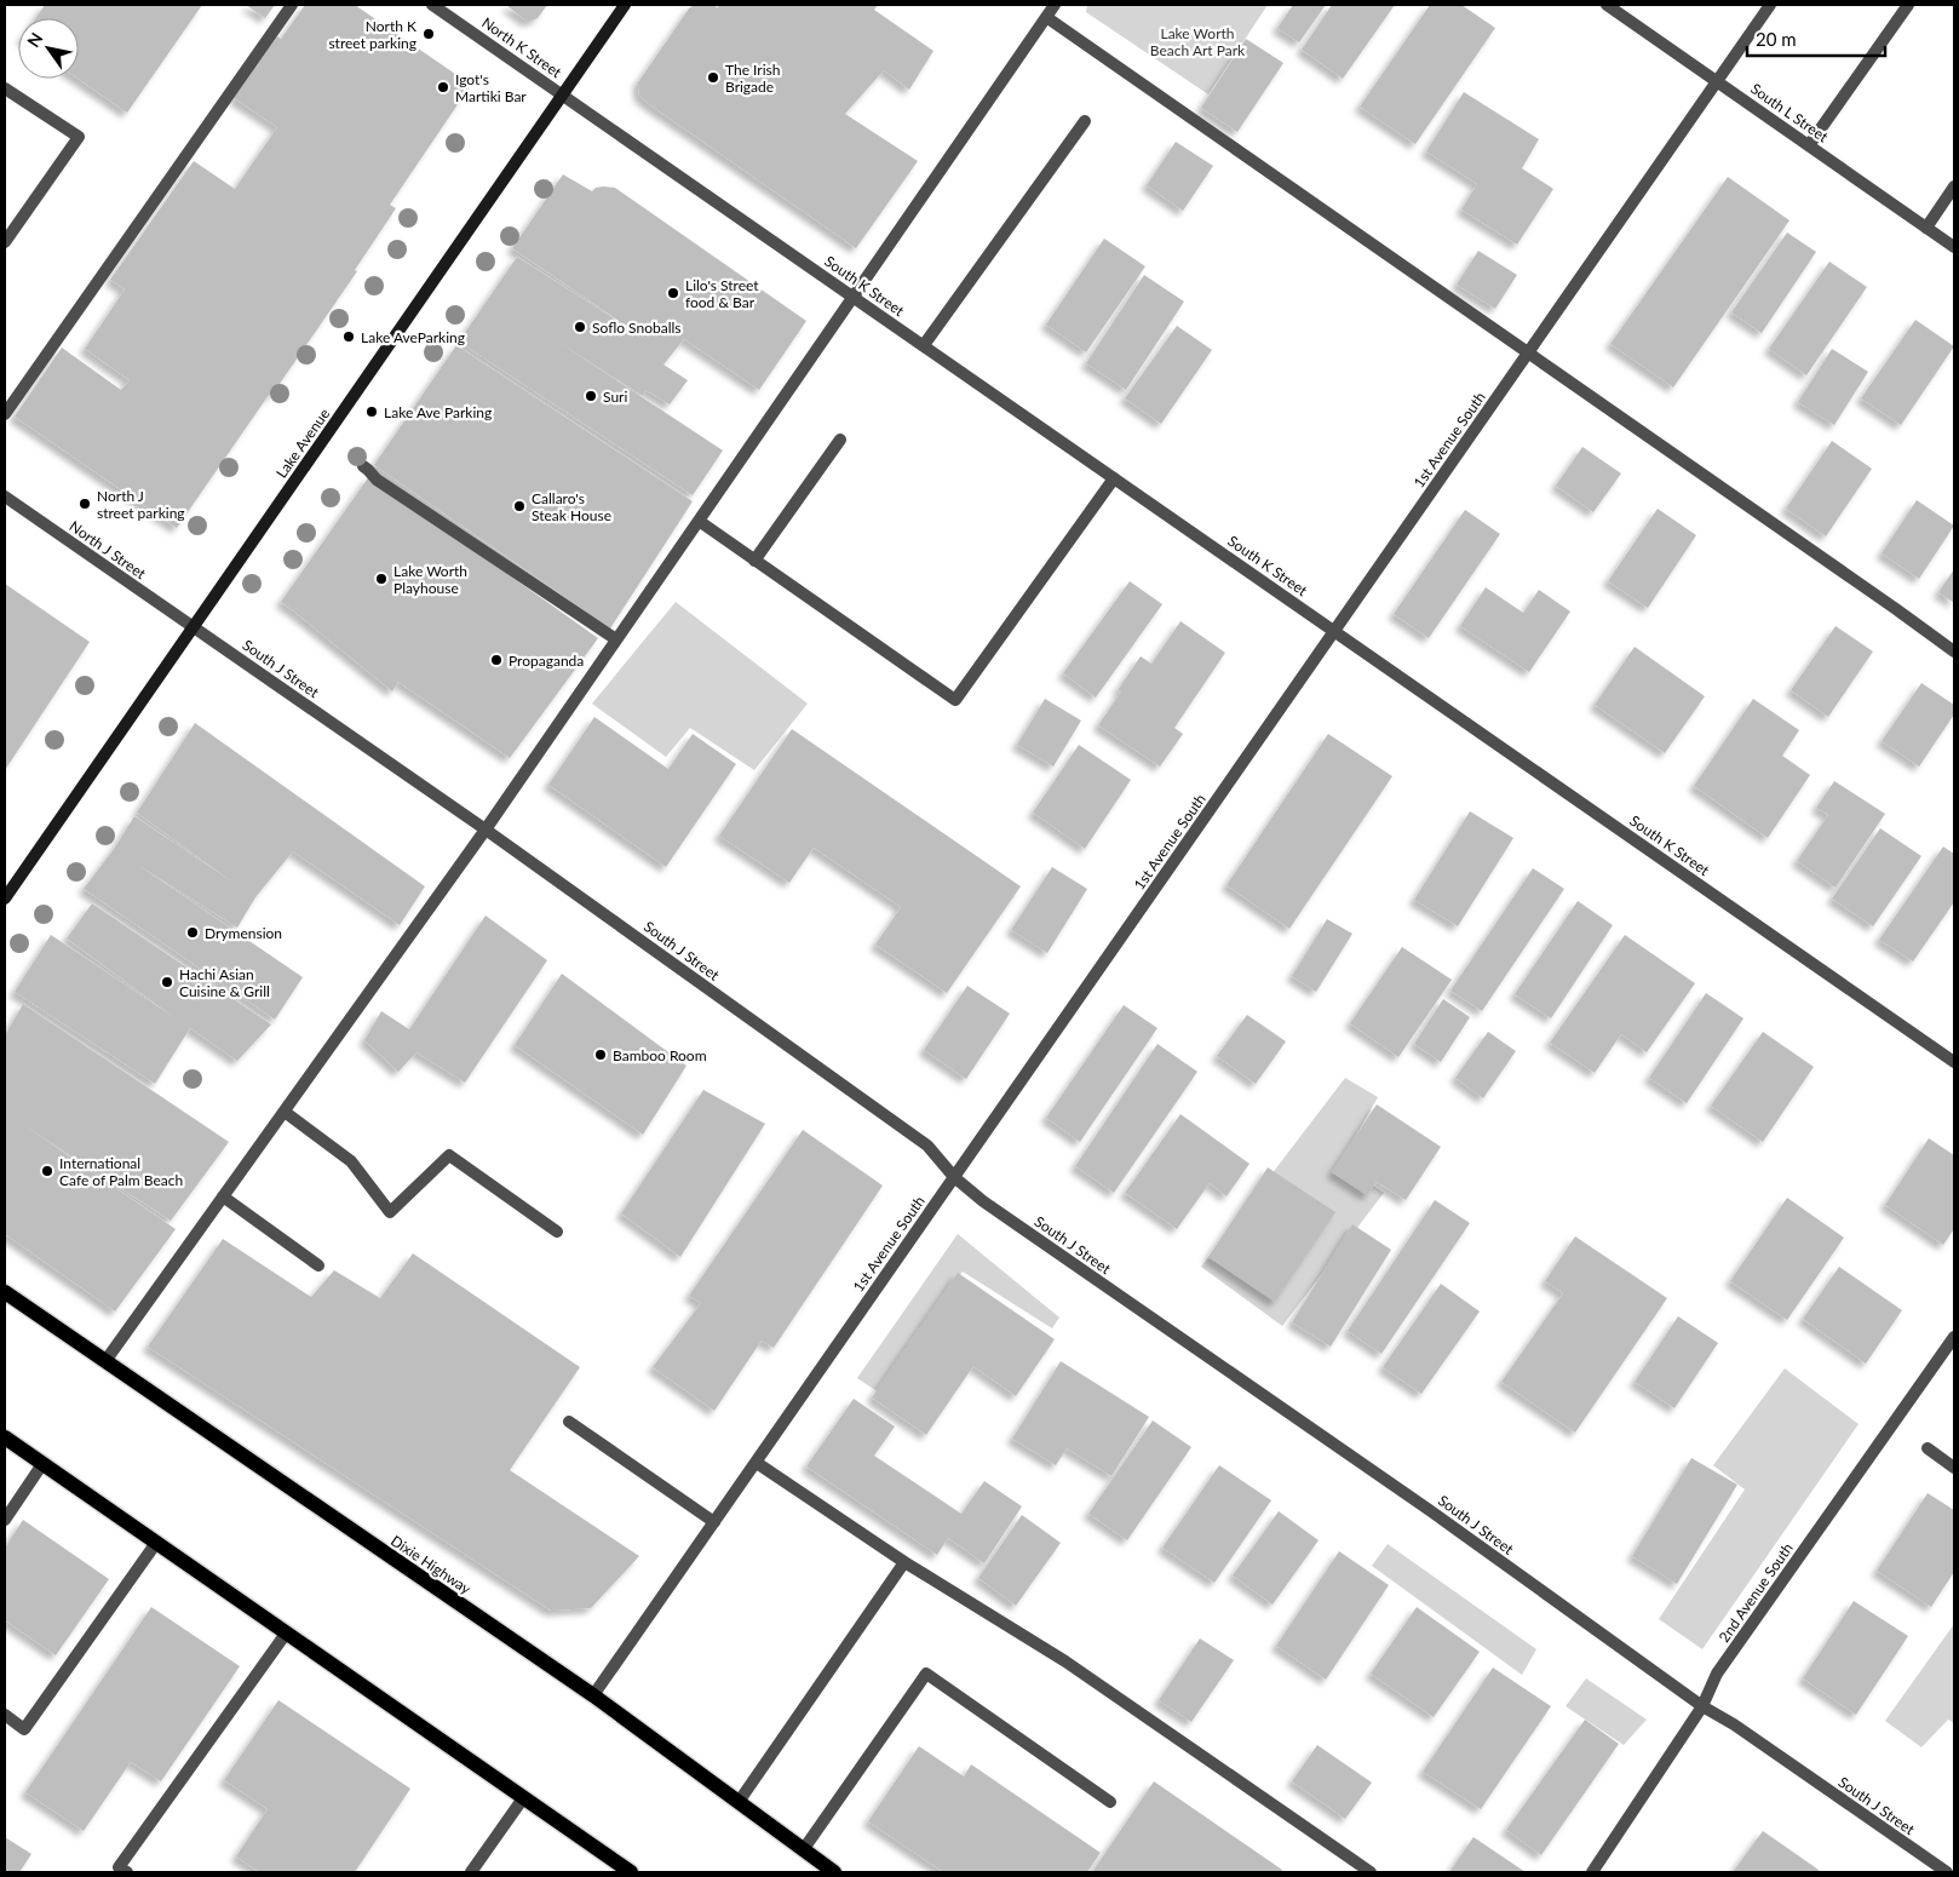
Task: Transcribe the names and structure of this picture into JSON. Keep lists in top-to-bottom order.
{
  "streets": {
    "main road": ["Lake Avenue", "Dixie Highway"],
    "street": [
      "North K Street",
      "South L Street",
      "South K Street",
      "1st Avenue South",
      "North J Street",
      "South J Street",
      "2nd Avenue South"
    ]
  },
  "crossings": [
    ["North K Street", "South K Street"],
    ["North K Street", "Lake Avenue"],
    ["South L Street", "1st Avenue South"],
    ["South K Street", "1st Avenue South"],
    ["South K Street", "Lake Avenue"],
    ["1st Avenue South", "South J Street"],
    ["1st Avenue South", "Dixie Highway"],
    ["Lake Avenue", "North J Street"],
    ["Lake Avenue", "South J Street"],
    ["North J Street", "South J Street"],
    ["South J Street", "2nd Avenue South"]
  ],
  "parks": ["Lake Worth Beach Art Park"],
  "places": [
    "North K street parking",
    "The Irish Brigade",
    "Igot's Martiki Bar",
    "Lilo's Street food & Bar",
    "Soflo Snoballs",
    "Lake AveParking",
    "Suri",
    "Lake Ave Parking",
    "North J street parking",
    "Callaro's Steak House",
    "Lake Worth Playhouse",
    "Propaganda",
    "Drymension",
    "Hachi Asian Cuisine & Grill",
    "Bamboo Room",
    "International Cafe of Palm Beach"
  ],
  "scale_bar": "20 m",
  "north": "top left"
}
